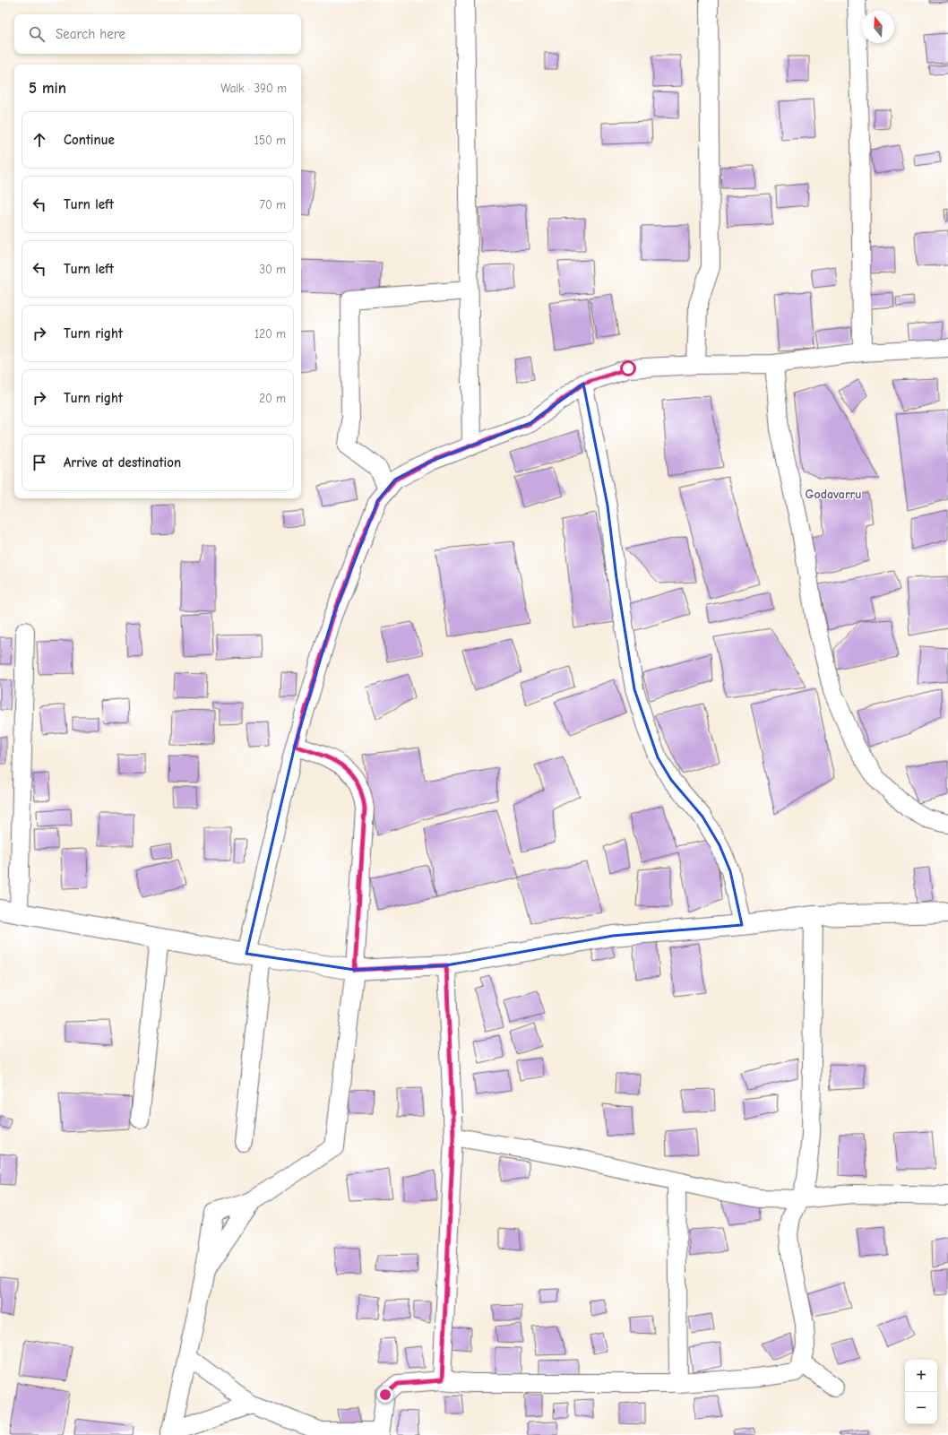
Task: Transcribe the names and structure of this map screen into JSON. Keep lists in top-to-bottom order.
{
  "districts": ["Godavarru"],
  "north": "top",
  "page": {
    "search": "Search here",
    "heading": ["5 min", "Walk · 390 m"],
    "list": [
      ["Continue", "150 m"],
      ["Turn left", "70 m"],
      ["Turn left", "30 m"],
      ["Turn right", "120 m"],
      ["Turn right", "20 m"],
      "Arrive at destination"
    ],
    "map_buttons": ["+", "−"]
  }
}
